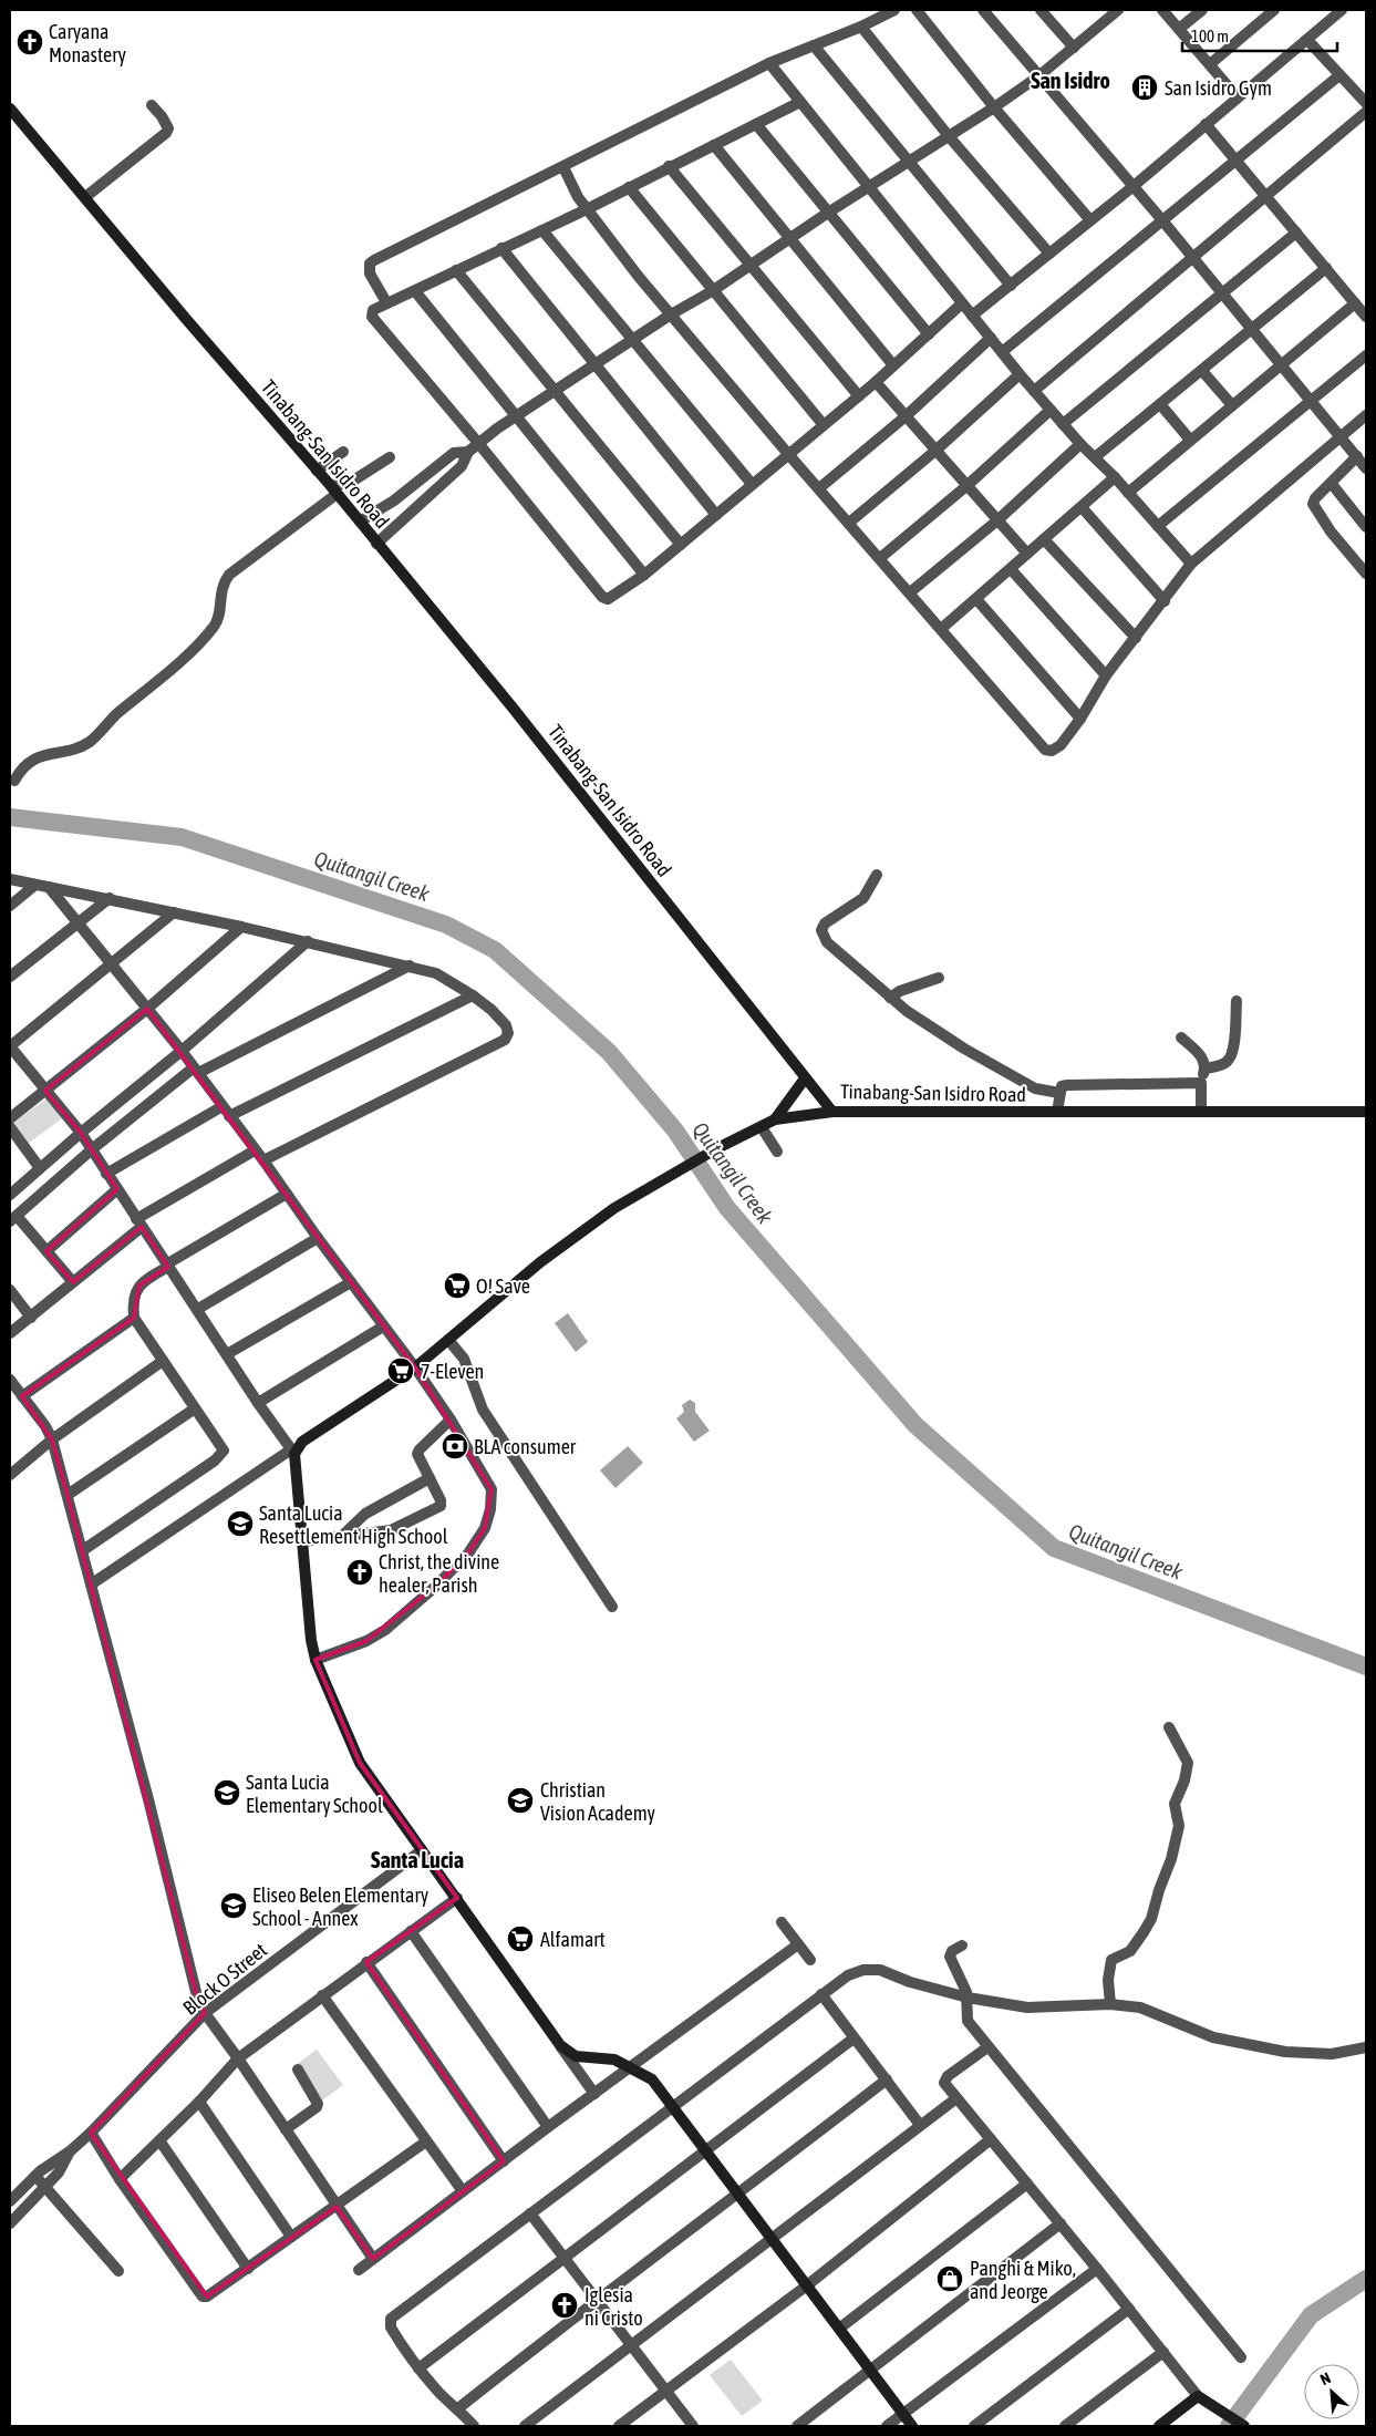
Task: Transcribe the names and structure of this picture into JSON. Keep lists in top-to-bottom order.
{
  "streets": {
    "street": ["Tinabang-San Isidro Road", "Block O Street"]
  },
  "districts": ["San Isidro", "Santa Lucia"],
  "water": ["Quitangil Creek"],
  "places": {
    "church": ["Caryana Monastery", "Christ, the divine healer, Parish", "Iglesia ni Cristo"],
    "building": ["San Isidro Gym"],
    "supermarket": ["O! Save", "7-Eleven", "Alfamart"],
    "bank": ["BLA consumer"],
    "school or university": [
      "Santa Lucia Resettlement High School",
      "Santa Lucia Elementary School",
      "Christian Vision Academy",
      "Eliseo Belen Elementary School - Annex"
    ],
    "shop": ["Panghi & Miko, and Jeorge"]
  },
  "scale_bar": "100 m",
  "north": "top left"
}
